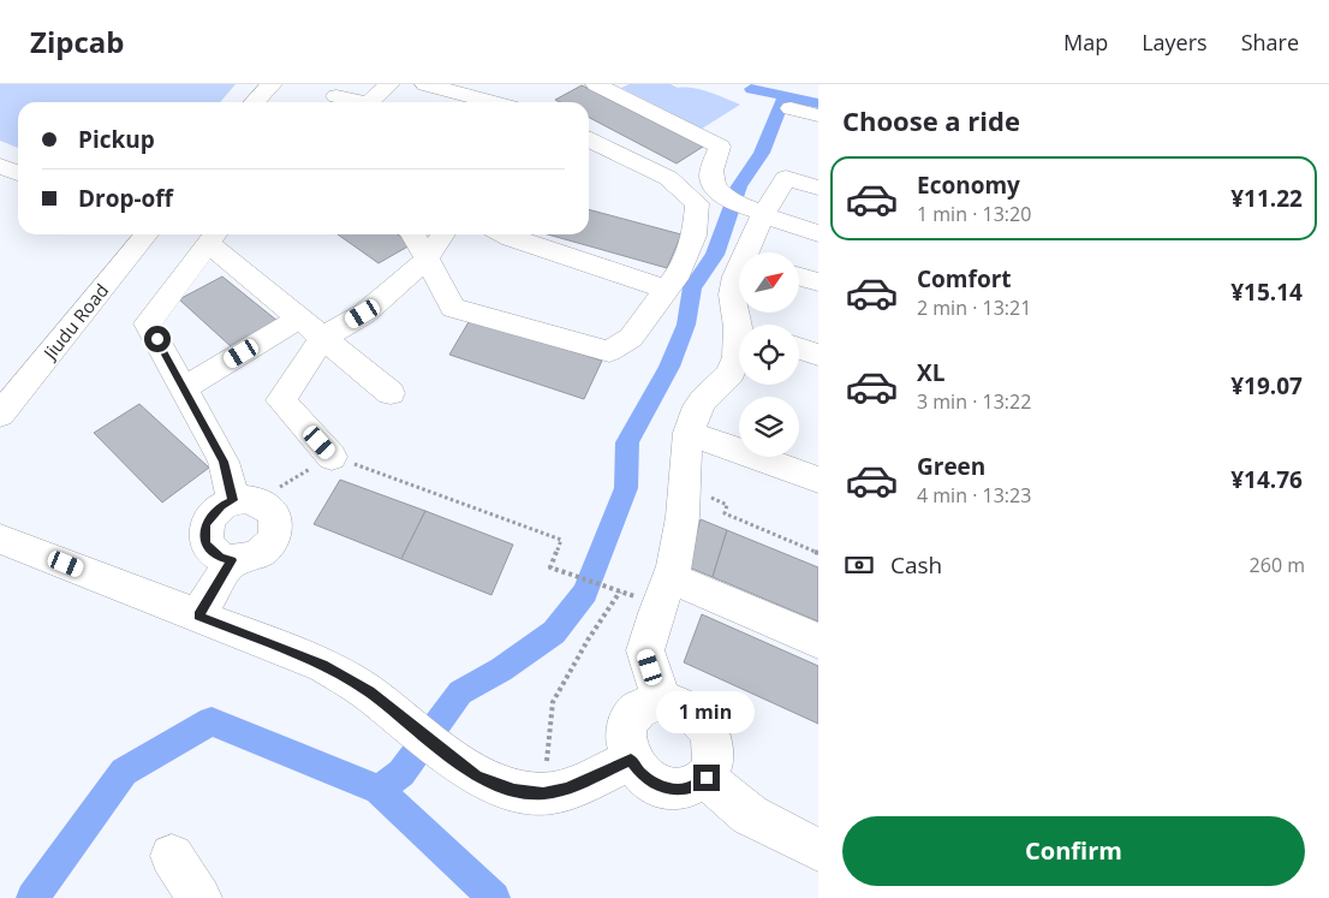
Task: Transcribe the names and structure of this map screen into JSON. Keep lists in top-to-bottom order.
{
  "streets": {
    "main road": ["Jiudu Road"]
  },
  "north": "top right",
  "page": {
    "header": "Zipcab",
    "nav": ["Map", "Layers", "Share"],
    "heading": "Choose a ride",
    "banner": ["Pickup", "Drop-off"],
    "list": [
      {
        "name": "Economy",
        "note": "1 min · 13:20",
        "value": "¥11.22"
      },
      {
        "name": "Comfort",
        "note": "2 min · 13:21",
        "value": "¥15.14"
      },
      {
        "name": "XL",
        "note": "3 min · 13:22",
        "value": "¥19.07"
      },
      {
        "name": "Green",
        "note": "4 min · 13:23",
        "value": "¥14.76"
      }
    ],
    "pay": ["Cash", "260 m"],
    "bubble": "1 min",
    "buttons": "Confirm"
  }
}
